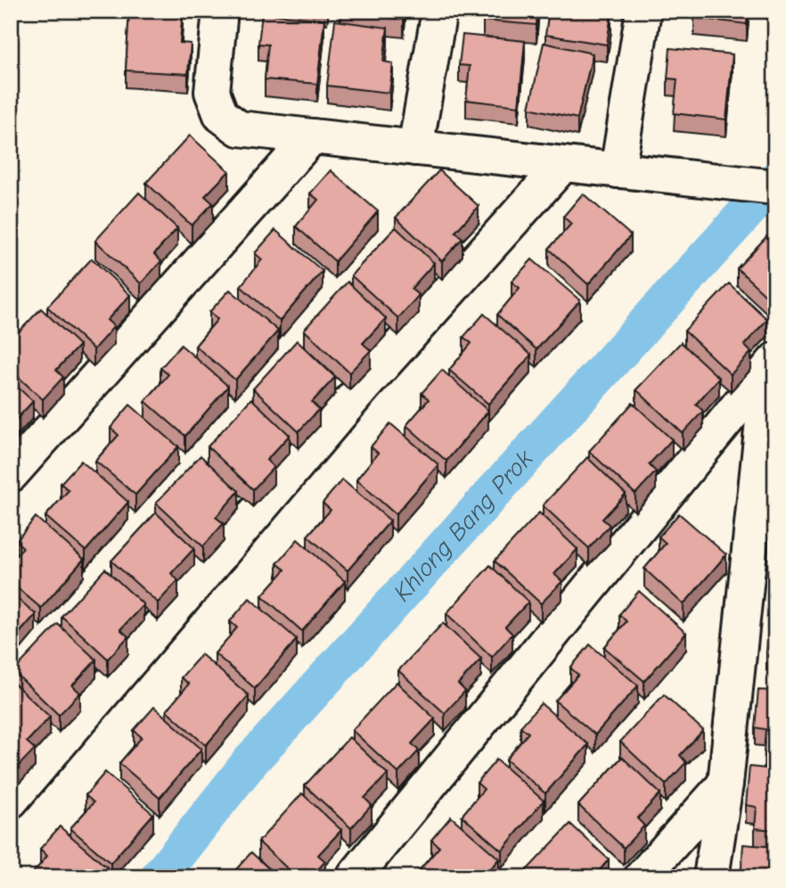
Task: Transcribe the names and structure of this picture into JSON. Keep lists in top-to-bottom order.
{
  "water": ["Khlong Bang Prok"]
}
